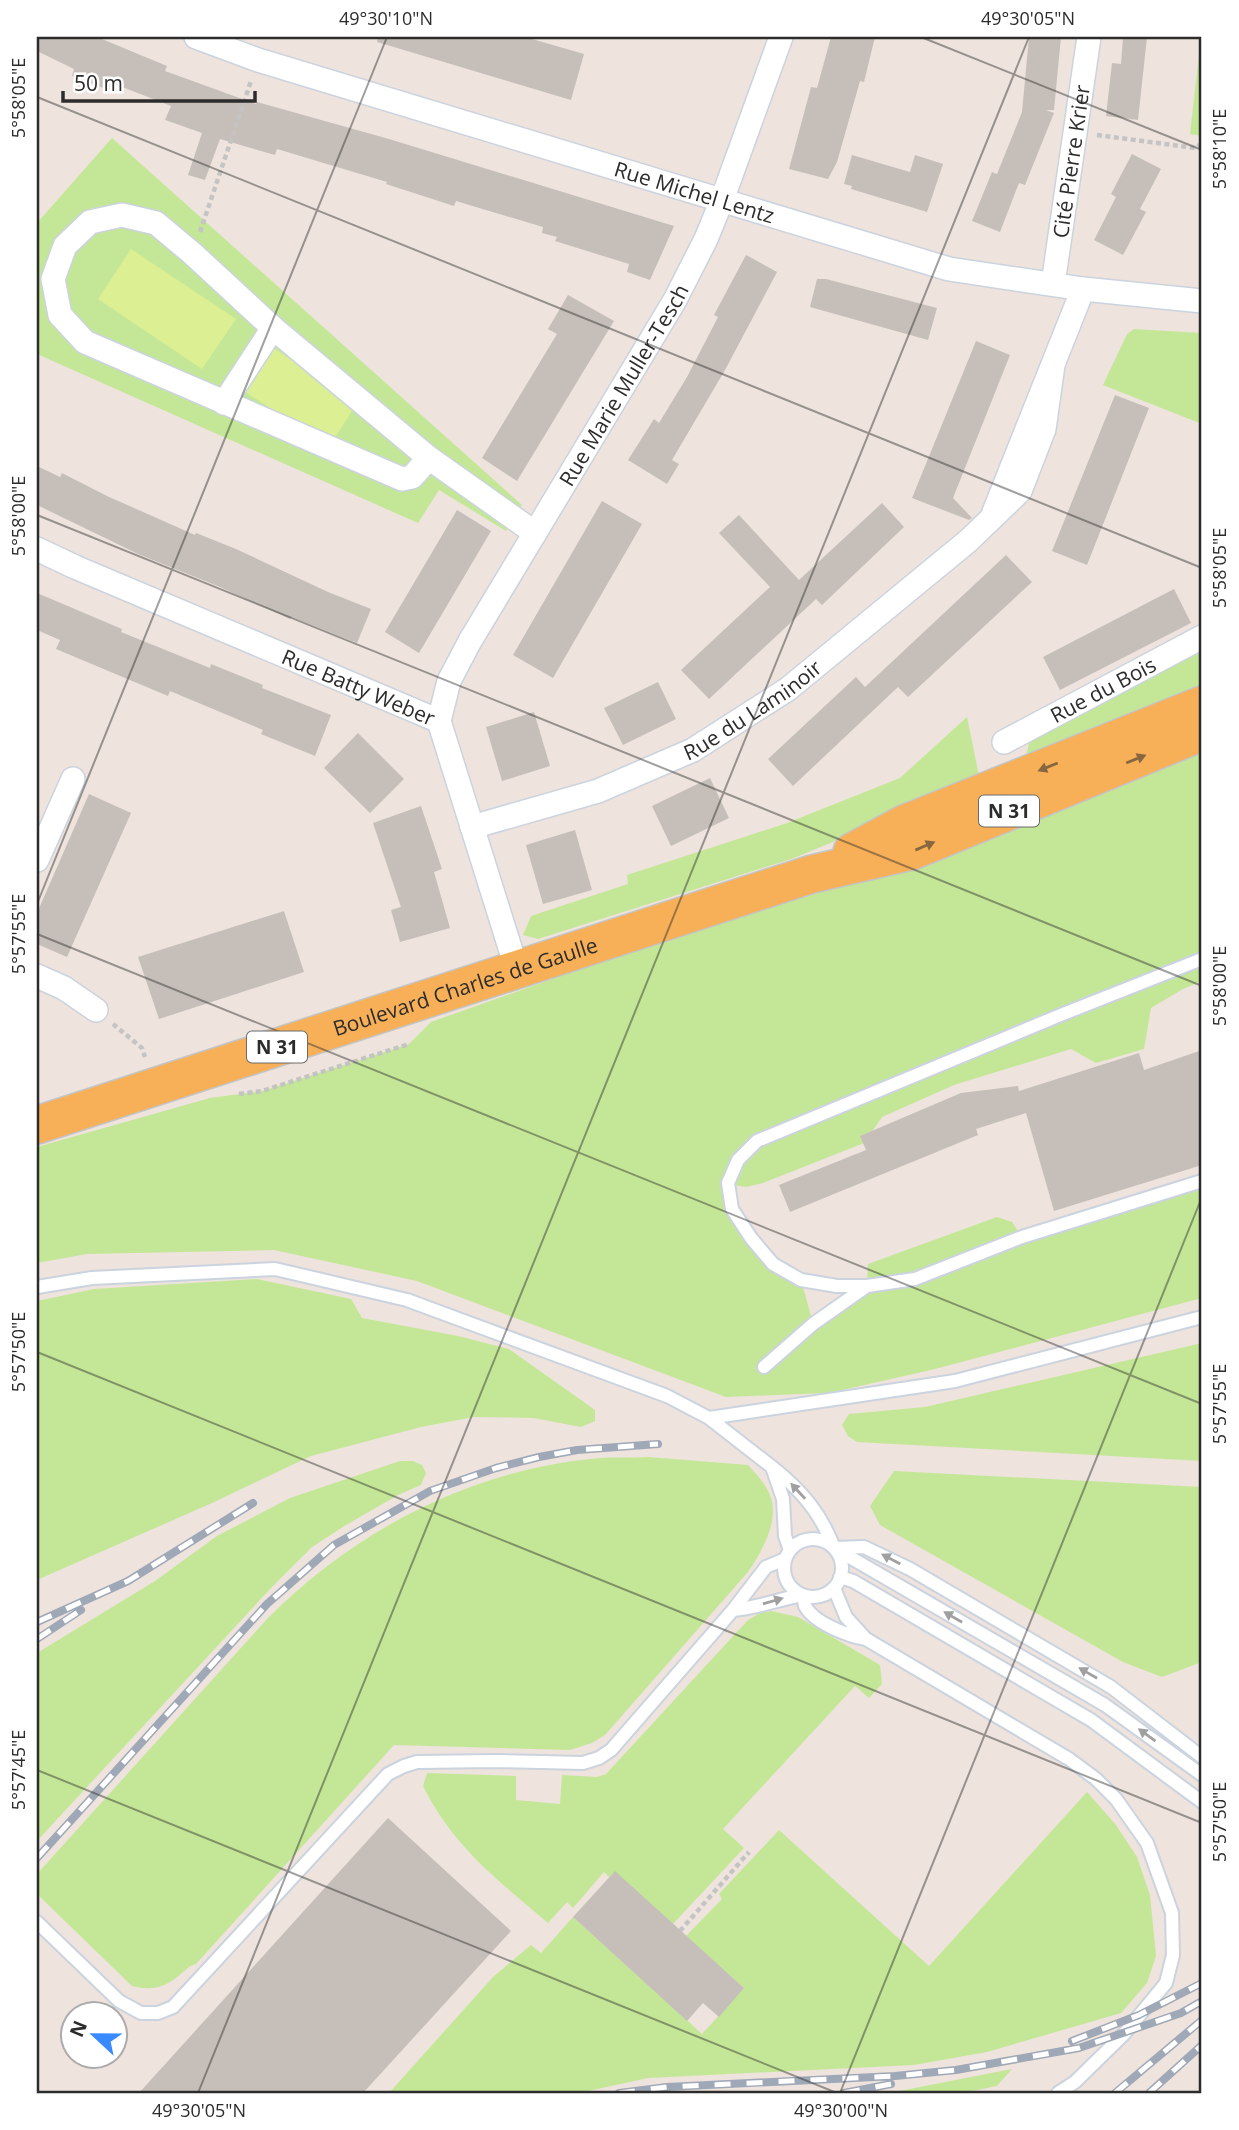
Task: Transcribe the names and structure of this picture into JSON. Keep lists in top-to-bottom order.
{
  "streets": {
    "main road": ["N 31", "Boulevard Charles de Gaulle"],
    "street": [
      "Cité Pierre Krier",
      "Rue Michel Lentz",
      "Rue Marie Muller-Tesch",
      "Rue Batty Weber",
      "Rue du Bois",
      "Rue du Laminoir"
    ]
  },
  "crossings": [
    ["Cité Pierre Krier", "Rue Michel Lentz"],
    ["Rue Michel Lentz", "Rue Marie Muller-Tesch"],
    ["Rue Michel Lentz", "Rue du Laminoir"],
    ["Rue Marie Muller-Tesch", "Rue Batty Weber"],
    ["Rue Batty Weber", "Rue du Laminoir"],
    ["Rue Batty Weber", "Boulevard Charles de Gaulle"]
  ],
  "scale_bar": "50 m",
  "north": "left",
  "coordinates": [
    "49°30'10\"N",
    "49°30'05\"N",
    "5°58'05\"E",
    "5°58'10\"E",
    "5°58'00\"E",
    "5°57'55\"E",
    "5°57'50\"E",
    "5°57'45\"E",
    "49°30'00\"N"
  ]
}
